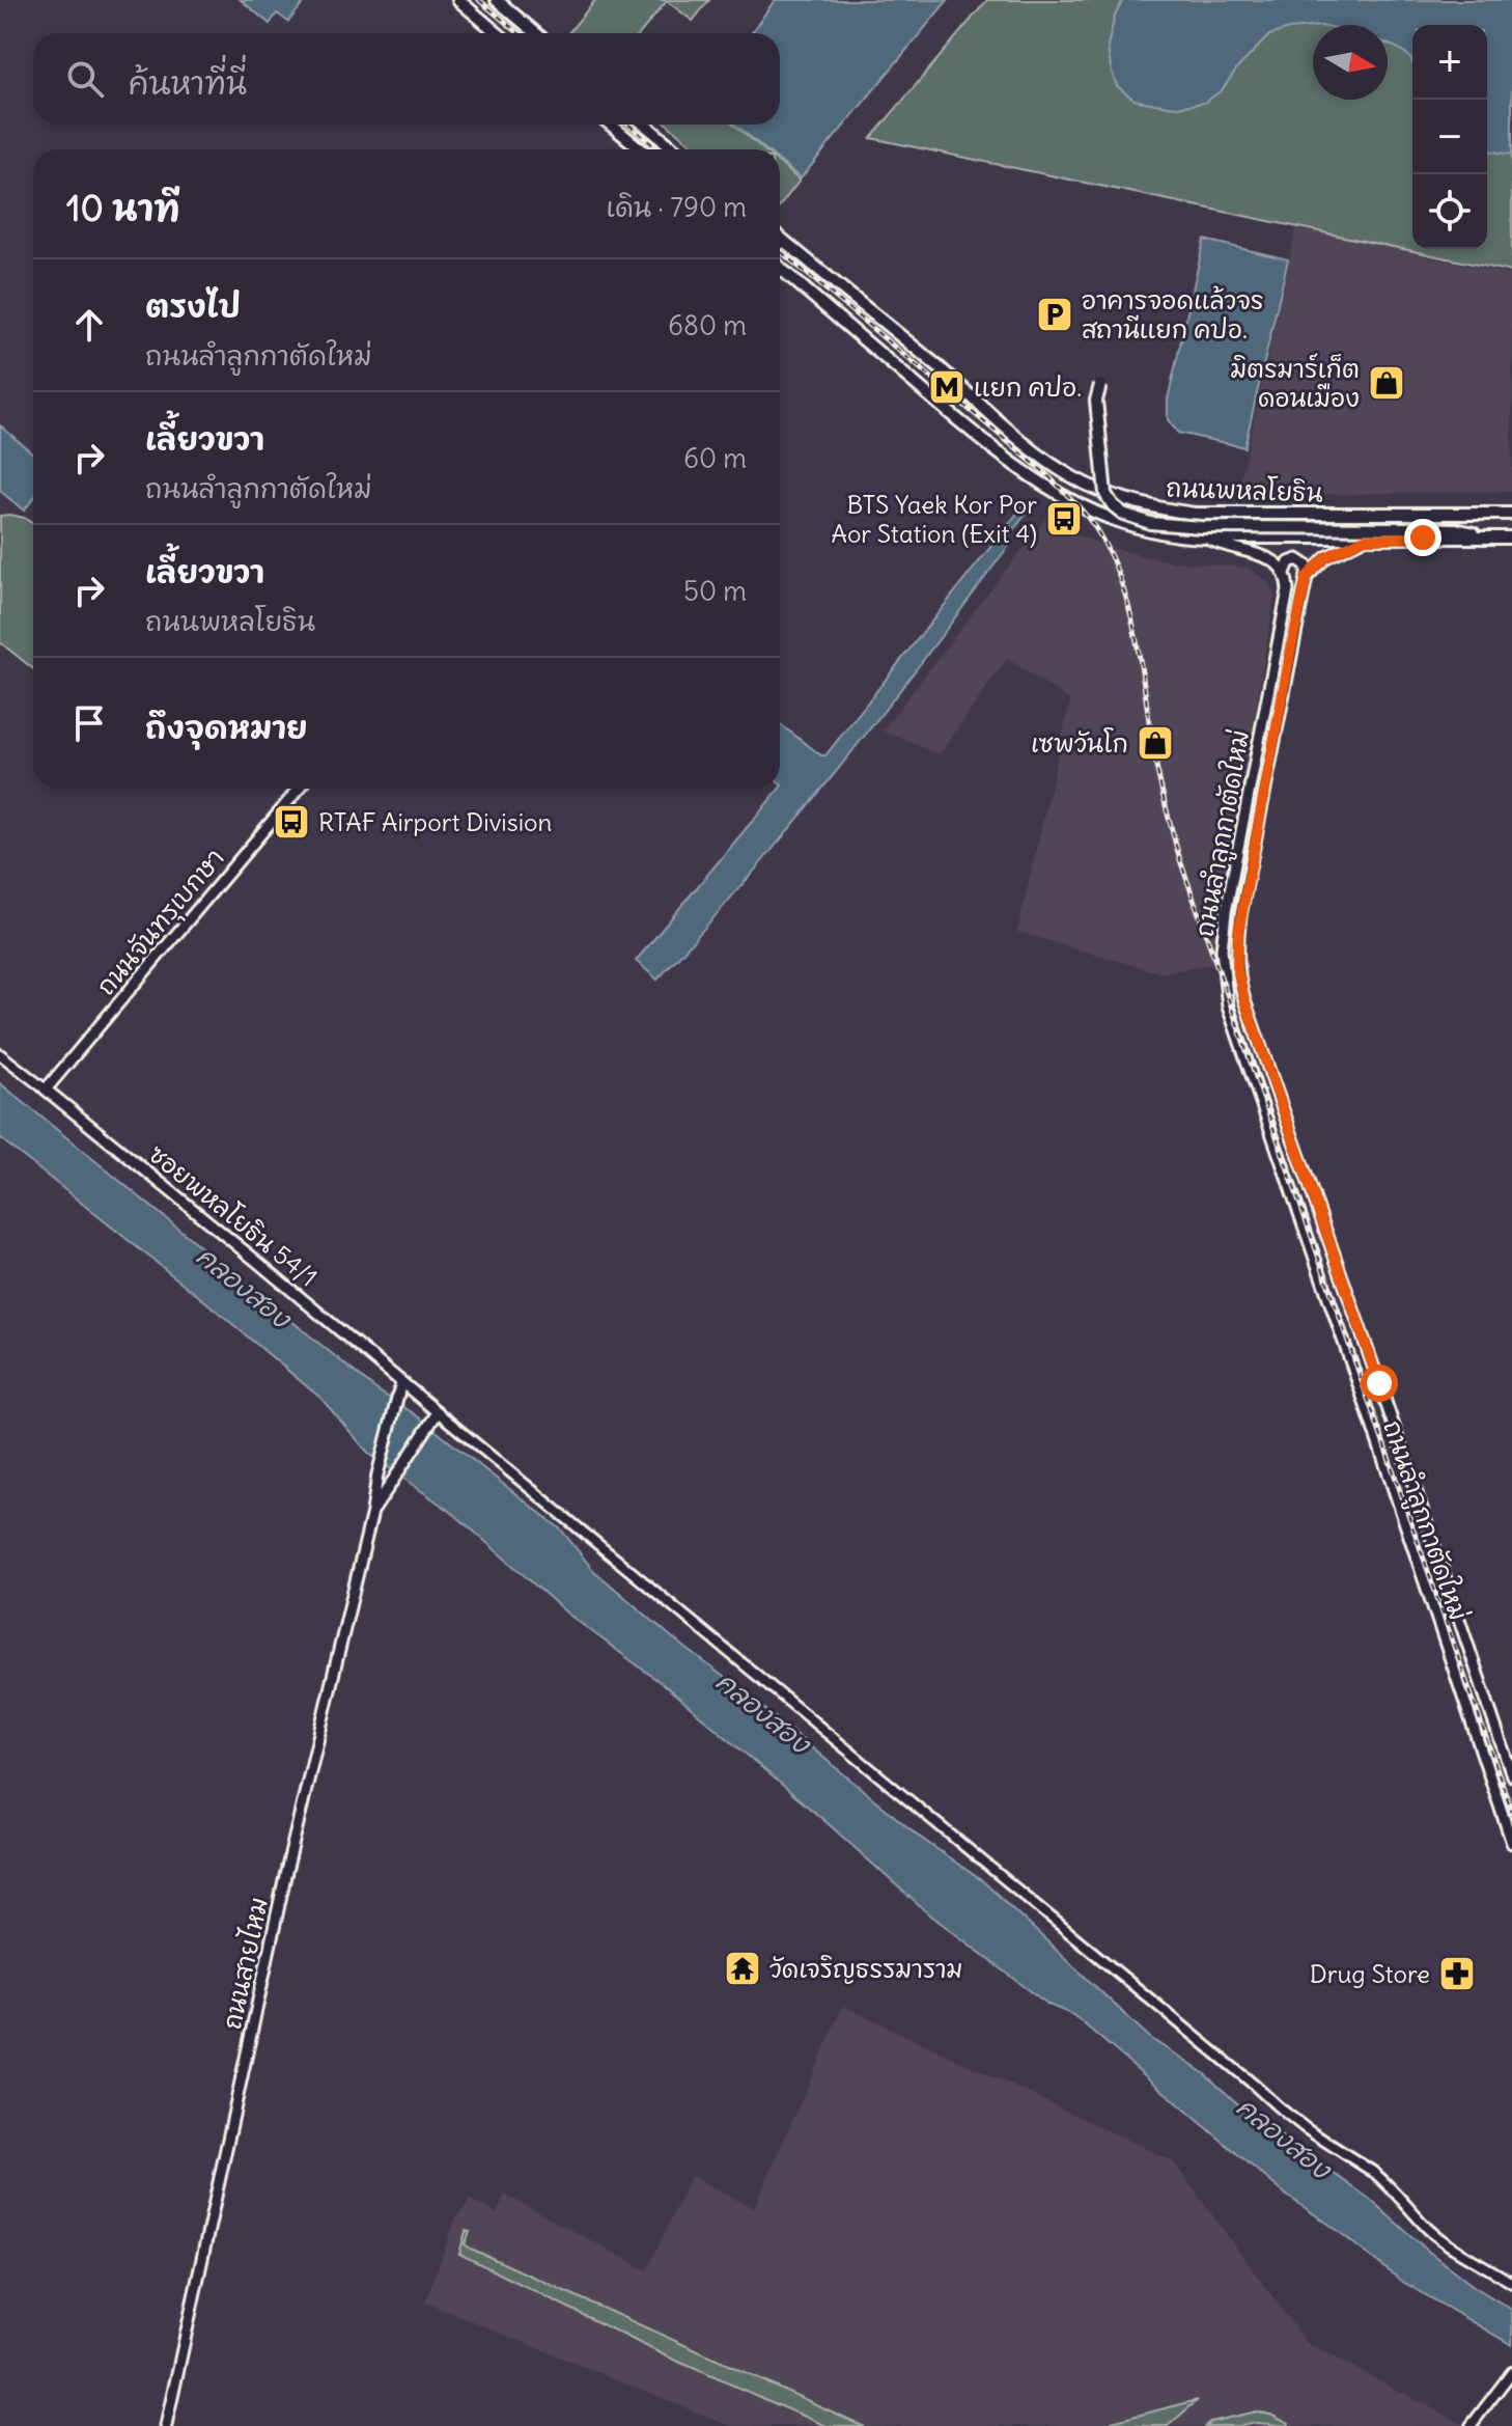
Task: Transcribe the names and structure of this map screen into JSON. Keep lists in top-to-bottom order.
{
  "streets": {
    "main road": [
      "ถนนพหลโยธิน",
      "ถนนลำลูกกาตัดใหม่",
      "ถนนจันทรุเบกษา",
      "ซอยพหลโยธิน 54/1",
      "ถนนสายไหม"
    ]
  },
  "crossings": [
    ["ถนนจันทรุเบกษา", "ซอยพหลโยธิน 54/1"],
    ["ซอยพหลโยธิน 54/1", "ถนนสายไหม"]
  ],
  "water": ["คลองสอง"],
  "places": {
    "parking": ["อาคารจอดแล้วจร สถานีแยก คปอ."],
    "shop": ["มิตรมาร์เก็ต ดอนเมือง", "เซพวันโก"],
    "metro station": ["แยก คปอ."],
    "bus stop": ["BTS Yaek Kor Por Aor Station (Exit 4)", "RTAF Airport Division"],
    "temple": ["วัดเจริญธรรมาราม"],
    "pharmacy": ["Drug Store"]
  },
  "north": "right",
  "page": {
    "map_buttons": ["+", "−"],
    "search": "ค้นหาที่นี่",
    "heading": ["10 นาที", "เดิน · 790 m"],
    "list": [
      ["ตรงไป", "ถนนลำลูกกาตัดใหม่", "680 m"],
      ["เลี้ยวขวา", "ถนนลำลูกกาตัดใหม่", "60 m"],
      ["เลี้ยวขวา", "ถนนพหลโยธิน", "50 m"],
      "ถึงจุดหมาย"
    ]
  }
}
